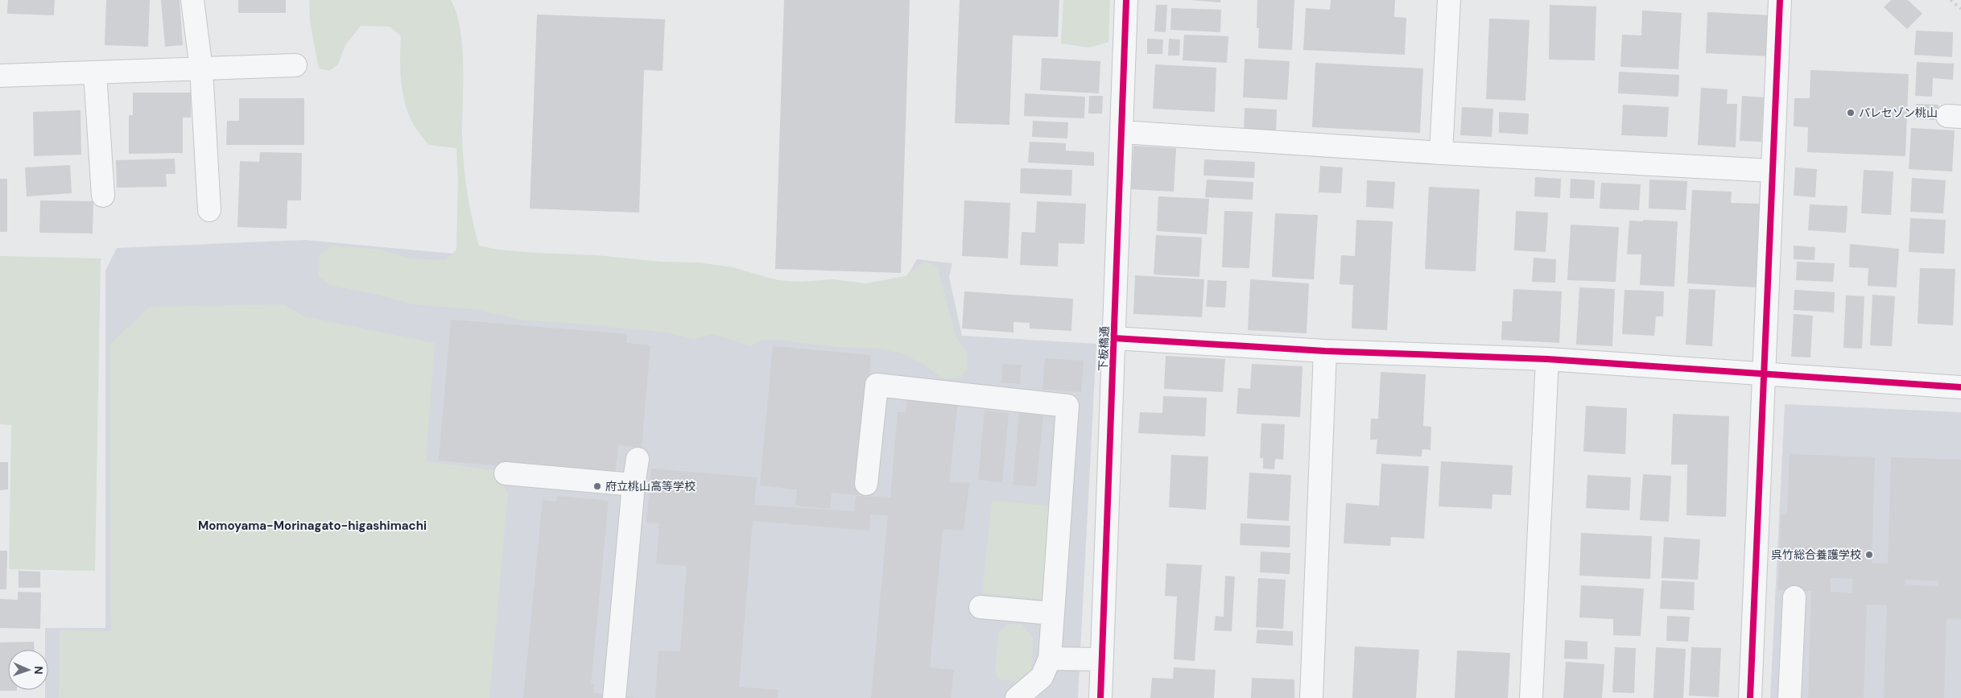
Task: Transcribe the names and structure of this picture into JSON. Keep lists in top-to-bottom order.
{
  "streets": {
    "street": ["下板橋通"]
  },
  "districts": ["Momoyama-Morinagato-higashimachi"],
  "places": ["パレセゾン桃山", "府立桃山高等学校", "呉竹総合養護学校"],
  "north": "right"
}
